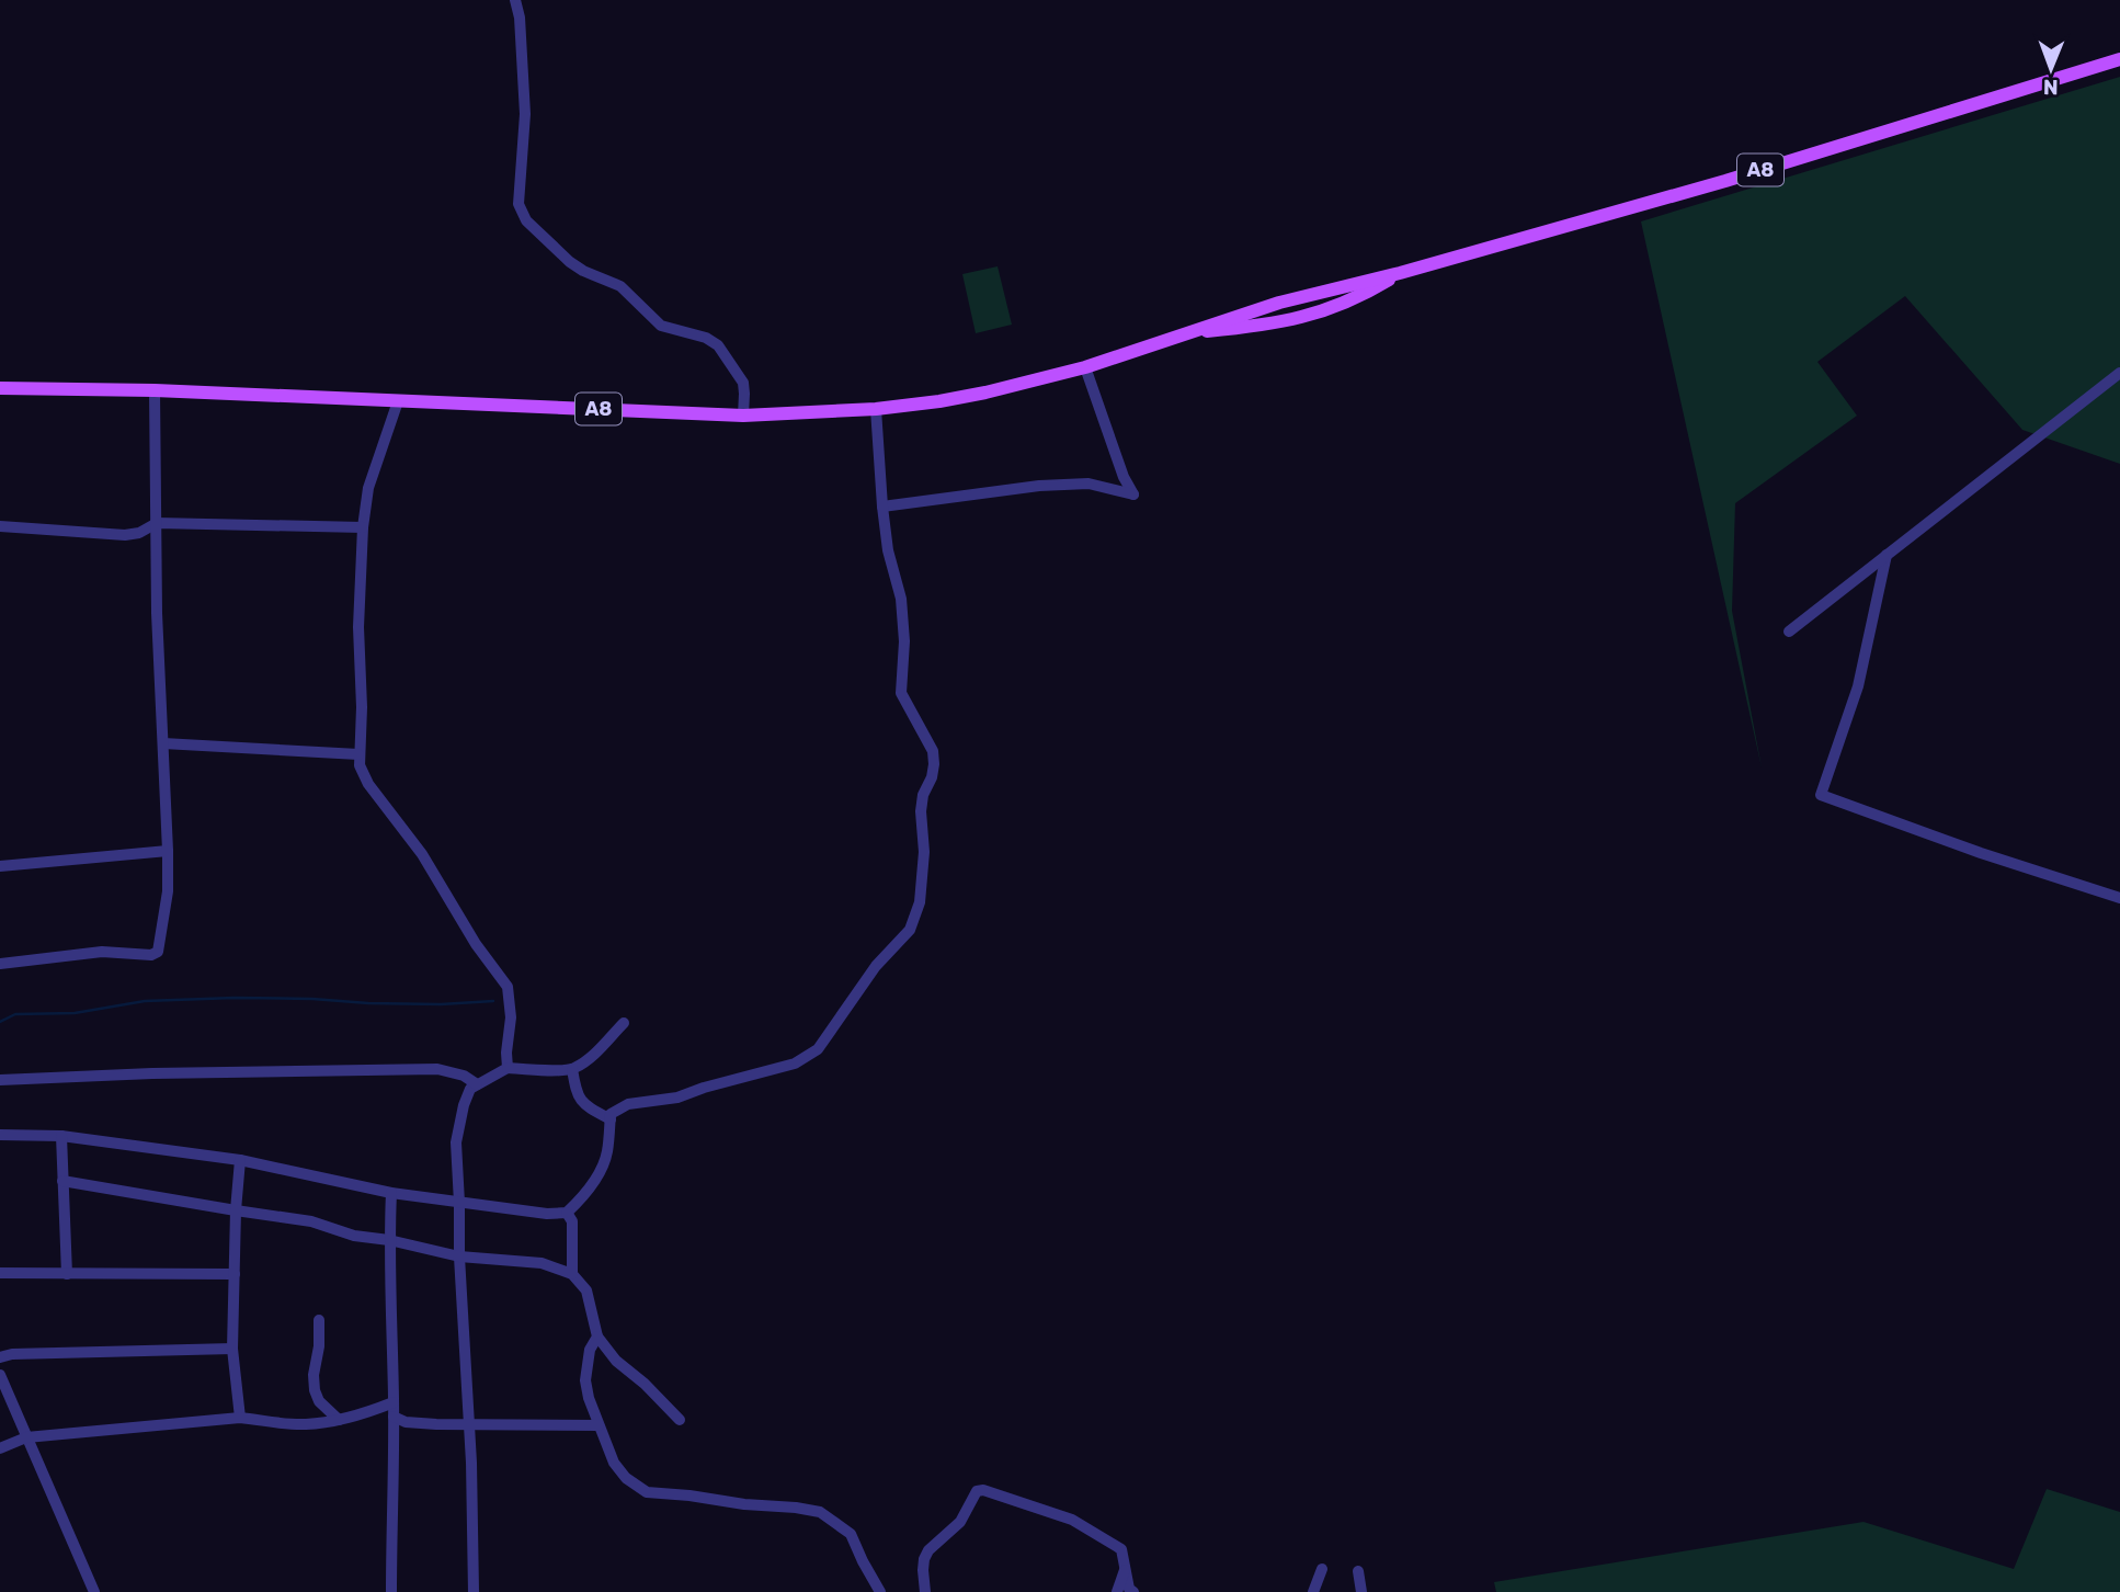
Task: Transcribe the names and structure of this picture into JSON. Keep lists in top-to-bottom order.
{
  "streets": {
    "main road": ["A8"]
  },
  "north": "bottom"
}
